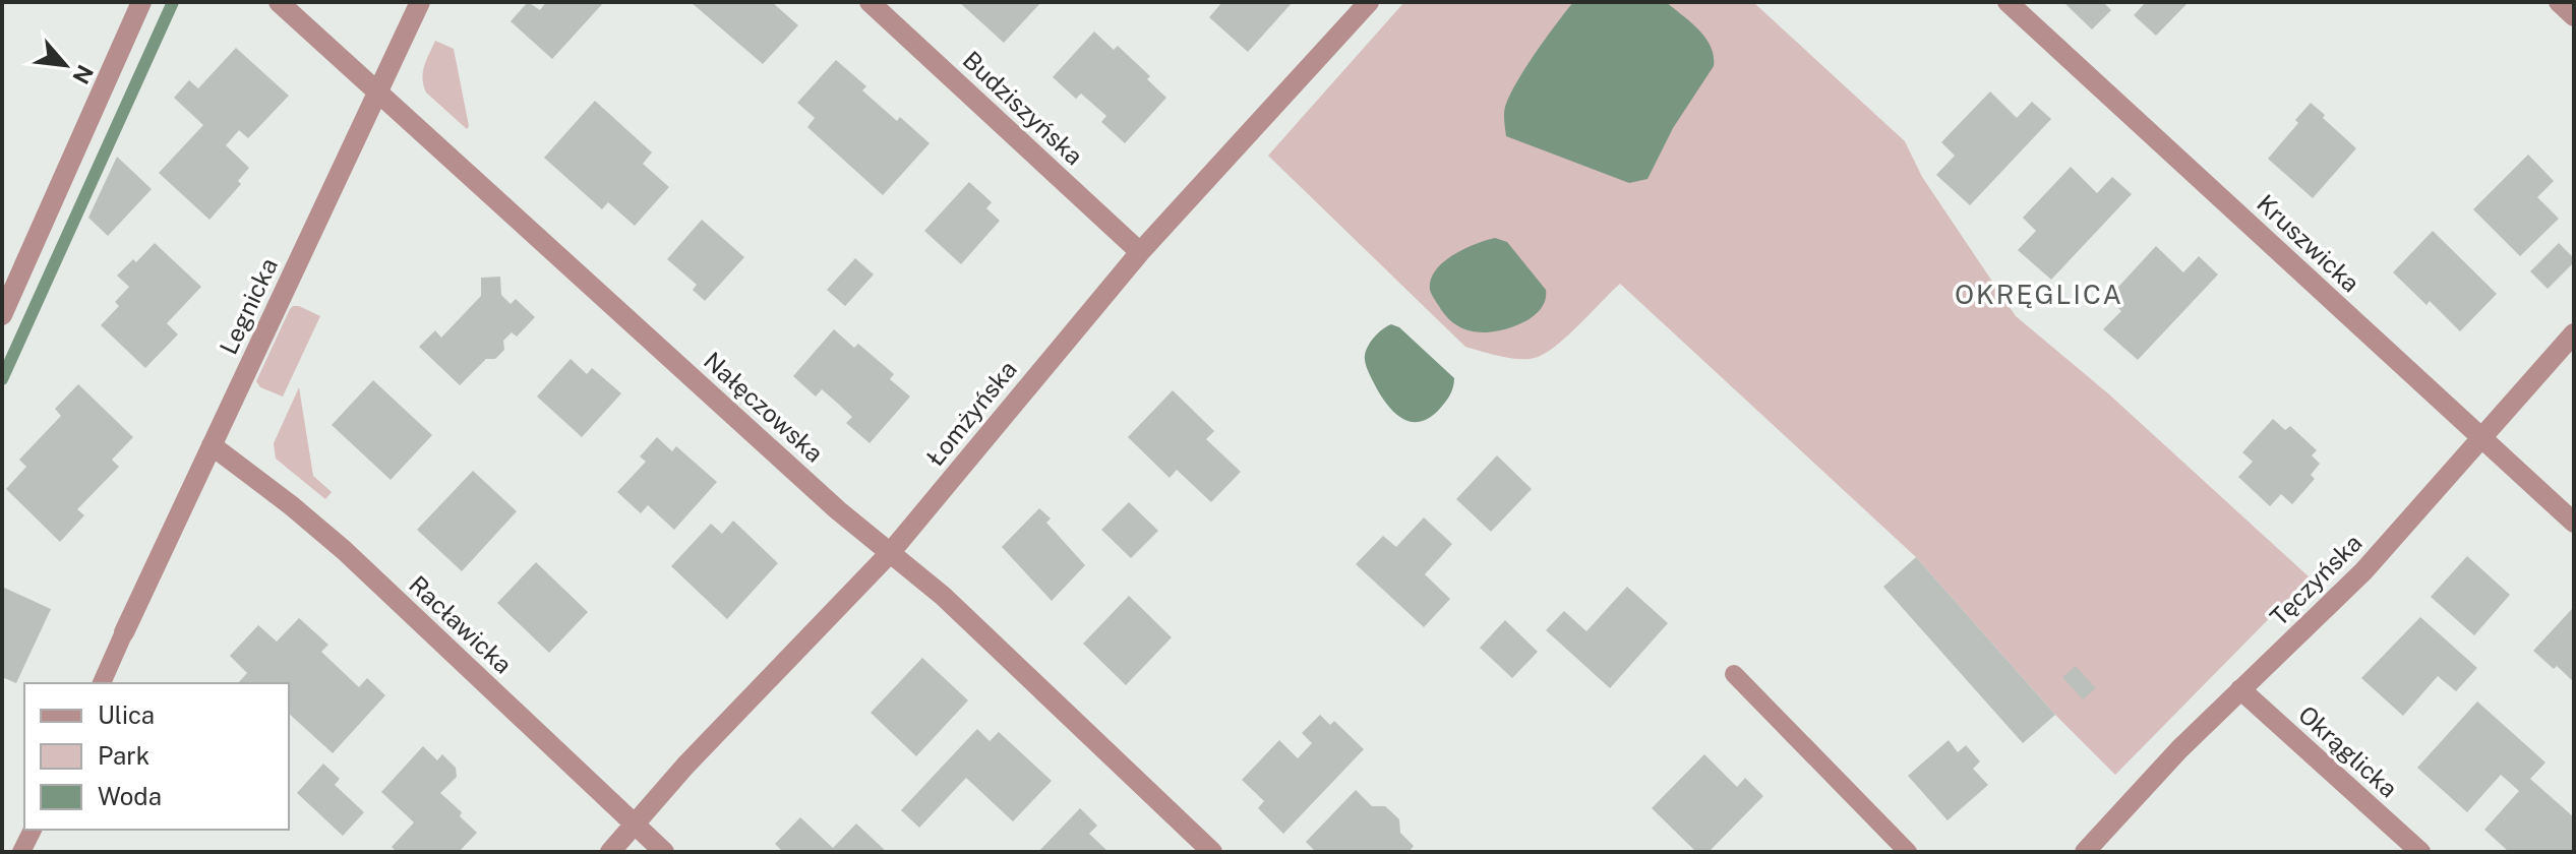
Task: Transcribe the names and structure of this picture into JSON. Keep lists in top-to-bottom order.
{
  "streets": {
    "street": [
      "Budziszyńska",
      "Kruszwicka",
      "Legnicka",
      "Nałęczowska",
      "Łomżyńska",
      "Tęczyńska",
      "Racławicka",
      "Okrąglicka"
    ]
  },
  "crossings": [
    ["Budziszyńska", "Łomżyńska"],
    ["Kruszwicka", "Tęczyńska"],
    ["Legnicka", "Nałęczowska"],
    ["Legnicka", "Racławicka"],
    ["Nałęczowska", "Łomżyńska"],
    ["Łomżyńska", "Racławicka"],
    ["Tęczyńska", "Okrąglicka"]
  ],
  "districts": ["OKRĘGLICA"],
  "legend": ["Ulica", "Park", "Woda"],
  "north": "bottom right"
}
